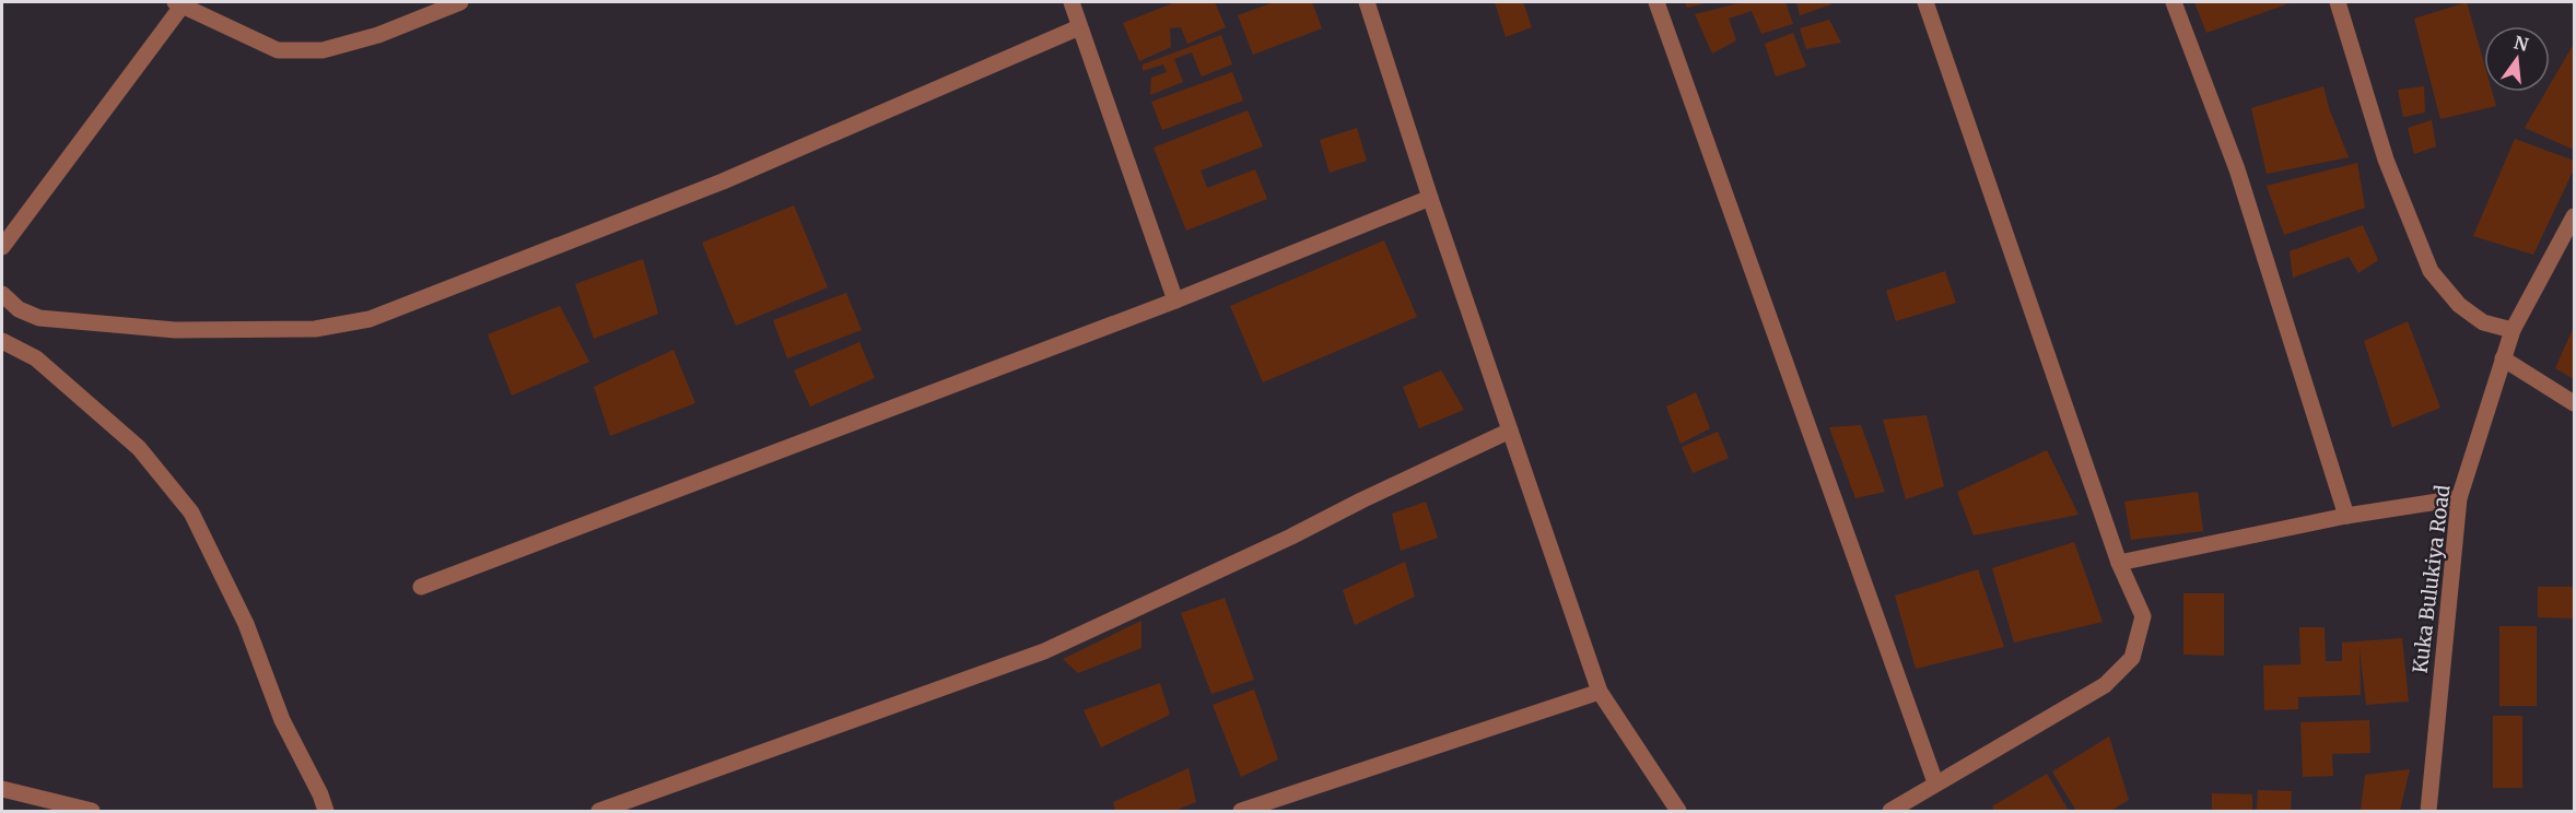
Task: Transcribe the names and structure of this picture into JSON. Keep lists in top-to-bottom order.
{
  "streets": {
    "street": ["Kuka Bulukiya Road"]
  },
  "north": "top"
}
